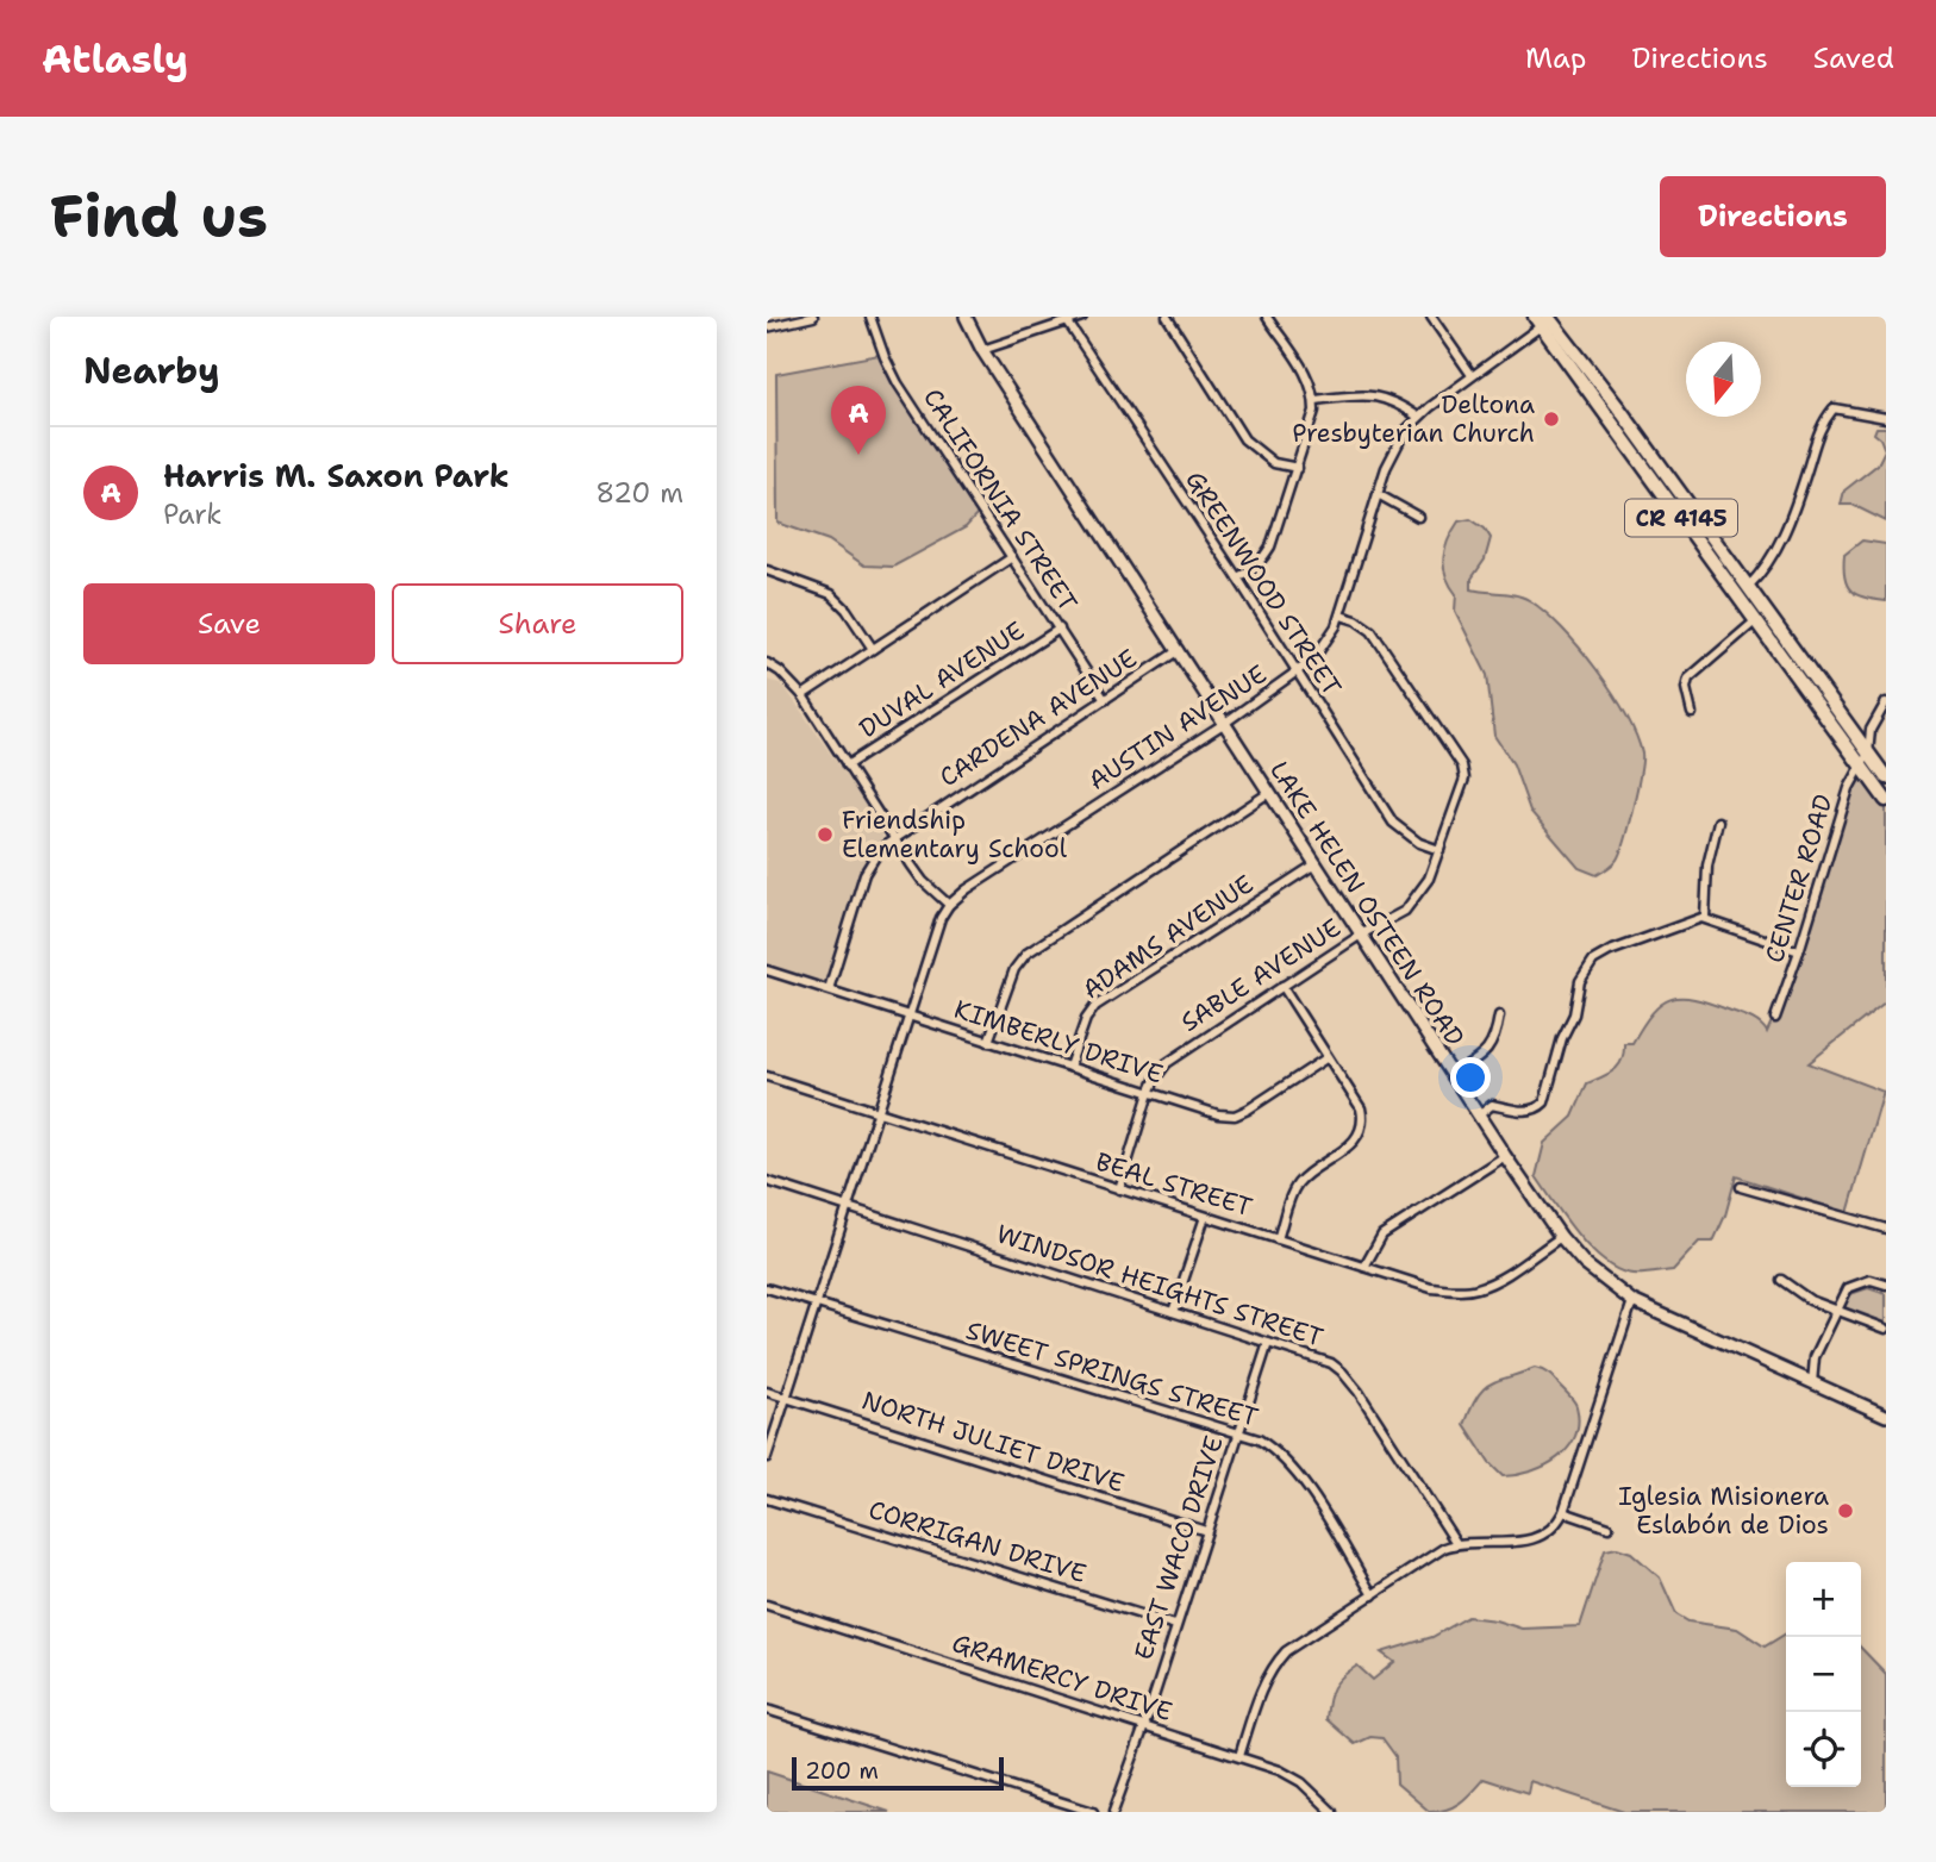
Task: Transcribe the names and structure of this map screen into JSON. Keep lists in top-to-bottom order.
{
  "streets": {
    "main road": ["CR 4145"],
    "street": [
      "CALIFORNIA STREET",
      "GREENWOOD STREET",
      "DUVAL AVENUE",
      "CARDENA AVENUE",
      "AUSTIN AVENUE",
      "CENTER ROAD",
      "LAKE HELEN OSTEEN ROAD",
      "ADAMS AVENUE",
      "SABLE AVENUE",
      "KIMBERLY DRIVE",
      "BEAL STREET",
      "WINDSOR HEIGHTS STREET",
      "SWEET SPRINGS STREET",
      "NORTH JULIET DRIVE",
      "CORRIGAN DRIVE",
      "EAST WACO DRIVE",
      "GRAMERCY DRIVE"
    ]
  },
  "crossings": [
    ["CALIFORNIA STREET", "DUVAL AVENUE"],
    ["CALIFORNIA STREET", "CARDENA AVENUE"],
    ["CR 4145", "AUSTIN AVENUE"],
    ["CR 4145", "CENTER ROAD"],
    ["GREENWOOD STREET", "AUSTIN AVENUE"],
    ["GREENWOOD STREET", "SABLE AVENUE"],
    ["CARDENA AVENUE", "LAKE HELEN OSTEEN ROAD"],
    ["CARDENA AVENUE", "KIMBERLY DRIVE"],
    ["AUSTIN AVENUE", "LAKE HELEN OSTEEN ROAD"],
    ["AUSTIN AVENUE", "SABLE AVENUE"],
    ["AUSTIN AVENUE", "KIMBERLY DRIVE"],
    ["AUSTIN AVENUE", "BEAL STREET"],
    ["AUSTIN AVENUE", "WINDSOR HEIGHTS STREET"],
    ["AUSTIN AVENUE", "SWEET SPRINGS STREET"],
    ["AUSTIN AVENUE", "NORTH JULIET DRIVE"],
    ["LAKE HELEN OSTEEN ROAD", "ADAMS AVENUE"],
    ["LAKE HELEN OSTEEN ROAD", "SABLE AVENUE"],
    ["LAKE HELEN OSTEEN ROAD", "BEAL STREET"],
    ["ADAMS AVENUE", "KIMBERLY DRIVE"],
    ["SABLE AVENUE", "KIMBERLY DRIVE"],
    ["SABLE AVENUE", "BEAL STREET"],
    ["WINDSOR HEIGHTS STREET", "EAST WACO DRIVE"],
    ["SWEET SPRINGS STREET", "EAST WACO DRIVE"],
    ["NORTH JULIET DRIVE", "EAST WACO DRIVE"],
    ["CORRIGAN DRIVE", "EAST WACO DRIVE"],
    ["EAST WACO DRIVE", "GRAMERCY DRIVE"]
  ],
  "places": ["Deltona Presbyterian Church", "Friendship Elementary School", "Iglesia Misionera Eslabón de Dios"],
  "scale_bar": "200 m",
  "north": "bottom",
  "page": {
    "header": "Atlasly",
    "nav": ["Map", "Directions", "Saved"],
    "buttons": [
      "Directions",
      ["Save", "Share"]
    ],
    "title": "Find us",
    "heading": "Nearby",
    "pins": "A",
    "list": [
      {
        "mark": "A",
        "name": "Harris M. Saxon Park",
        "note": "Park",
        "value": "820 m"
      }
    ],
    "map_buttons": ["+", "−"],
    "scale": "200 m"
  }
}
